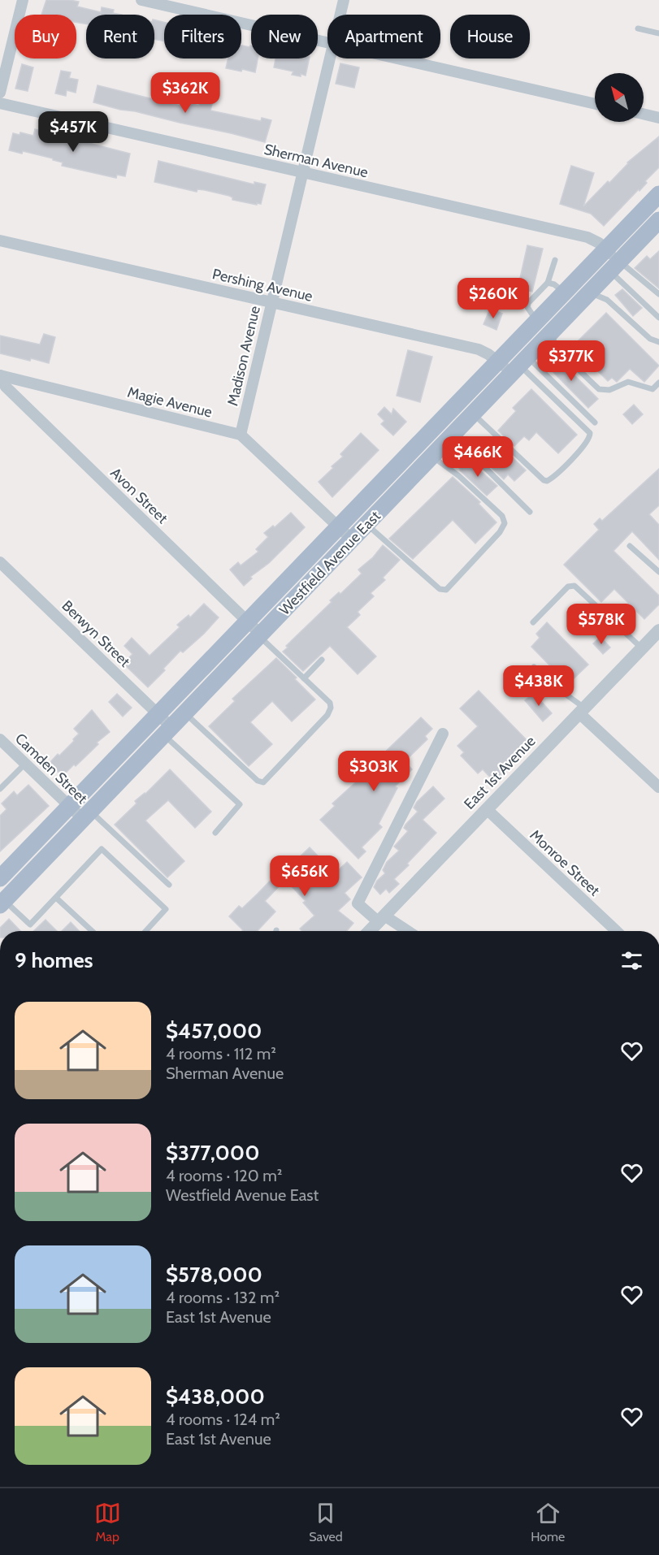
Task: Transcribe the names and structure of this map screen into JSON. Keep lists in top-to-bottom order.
{
  "streets": {
    "main road": ["Westfield Avenue East"],
    "street": [
      "Sherman Avenue",
      "Pershing Avenue",
      "Madison Avenue",
      "Magie Avenue",
      "Avon Street",
      "Berwyn Street",
      "Camden Street",
      "East 1st Avenue",
      "Monroe Street"
    ]
  },
  "crossings": [
    ["Sherman Avenue", "Madison Avenue"],
    ["Sherman Avenue", "Westfield Avenue East"],
    ["Pershing Avenue", "Madison Avenue"],
    ["Pershing Avenue", "Westfield Avenue East"],
    ["Madison Avenue", "Magie Avenue"],
    ["Magie Avenue", "Avon Street"],
    ["Magie Avenue", "Westfield Avenue East"],
    ["Avon Street", "Westfield Avenue East"],
    ["Westfield Avenue East", "Berwyn Street"],
    ["Westfield Avenue East", "Camden Street"],
    ["East 1st Avenue", "Monroe Street"]
  ],
  "north": "top left",
  "page": {
    "chip": [
      "Buy",
      "Rent",
      "Filters",
      "New",
      "Apartment",
      "House"
    ],
    "price": [
      "$362K",
      "$457K",
      "$260K",
      "$377K",
      "$466K",
      "$578K",
      "$438K",
      "$303K",
      "$656K"
    ],
    "heading": "9 homes",
    "list": [
      {
        "name": "$457,000",
        "note": "4 rooms · 112 m² · Sherman Avenue"
      },
      {
        "name": "$377,000",
        "note": "4 rooms · 120 m² · Westfield Avenue East"
      },
      {
        "name": "$578,000",
        "note": "4 rooms · 132 m² · East 1st Avenue"
      },
      {
        "name": "$438,000",
        "note": "4 rooms · 124 m² · East 1st Avenue"
      }
    ],
    "tabs": ["Map", "Saved", "Home"]
  }
}
